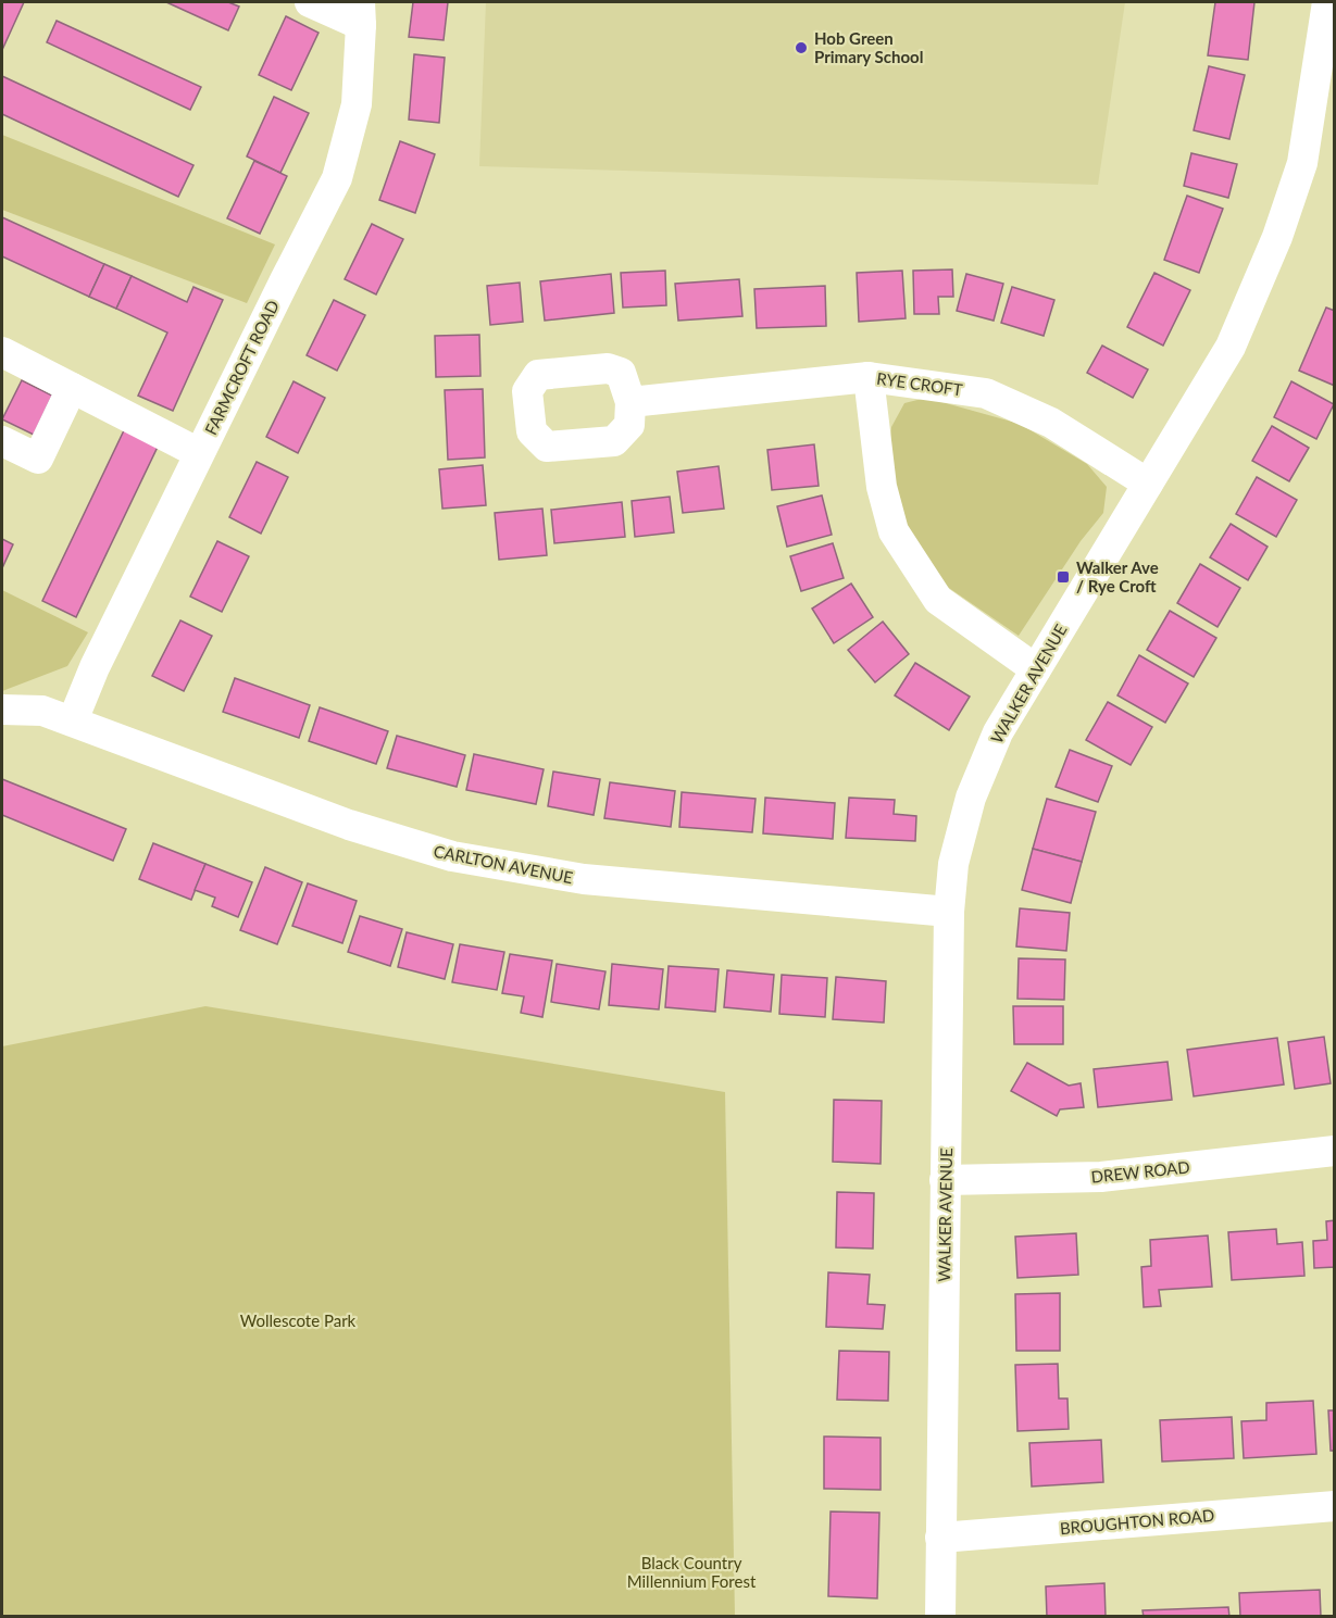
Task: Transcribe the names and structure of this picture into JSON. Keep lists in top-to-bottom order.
{
  "streets": {
    "street": [
      "FARMCROFT ROAD",
      "RYE CROFT",
      "WALKER AVENUE",
      "CARLTON AVENUE",
      "DREW ROAD",
      "BROUGHTON ROAD"
    ]
  },
  "crossings": [
    ["FARMCROFT ROAD", "CARLTON AVENUE"],
    ["RYE CROFT", "WALKER AVENUE"],
    ["WALKER AVENUE", "CARLTON AVENUE"],
    ["WALKER AVENUE", "DREW ROAD"],
    ["WALKER AVENUE", "BROUGHTON ROAD"]
  ],
  "parks": ["Wollescote Park", "Black Country Millennium Forest"],
  "places": {
    "other": ["Hob Green Primary School"],
    "transit": ["Walker Ave / Rye Croft"]
  }
}
